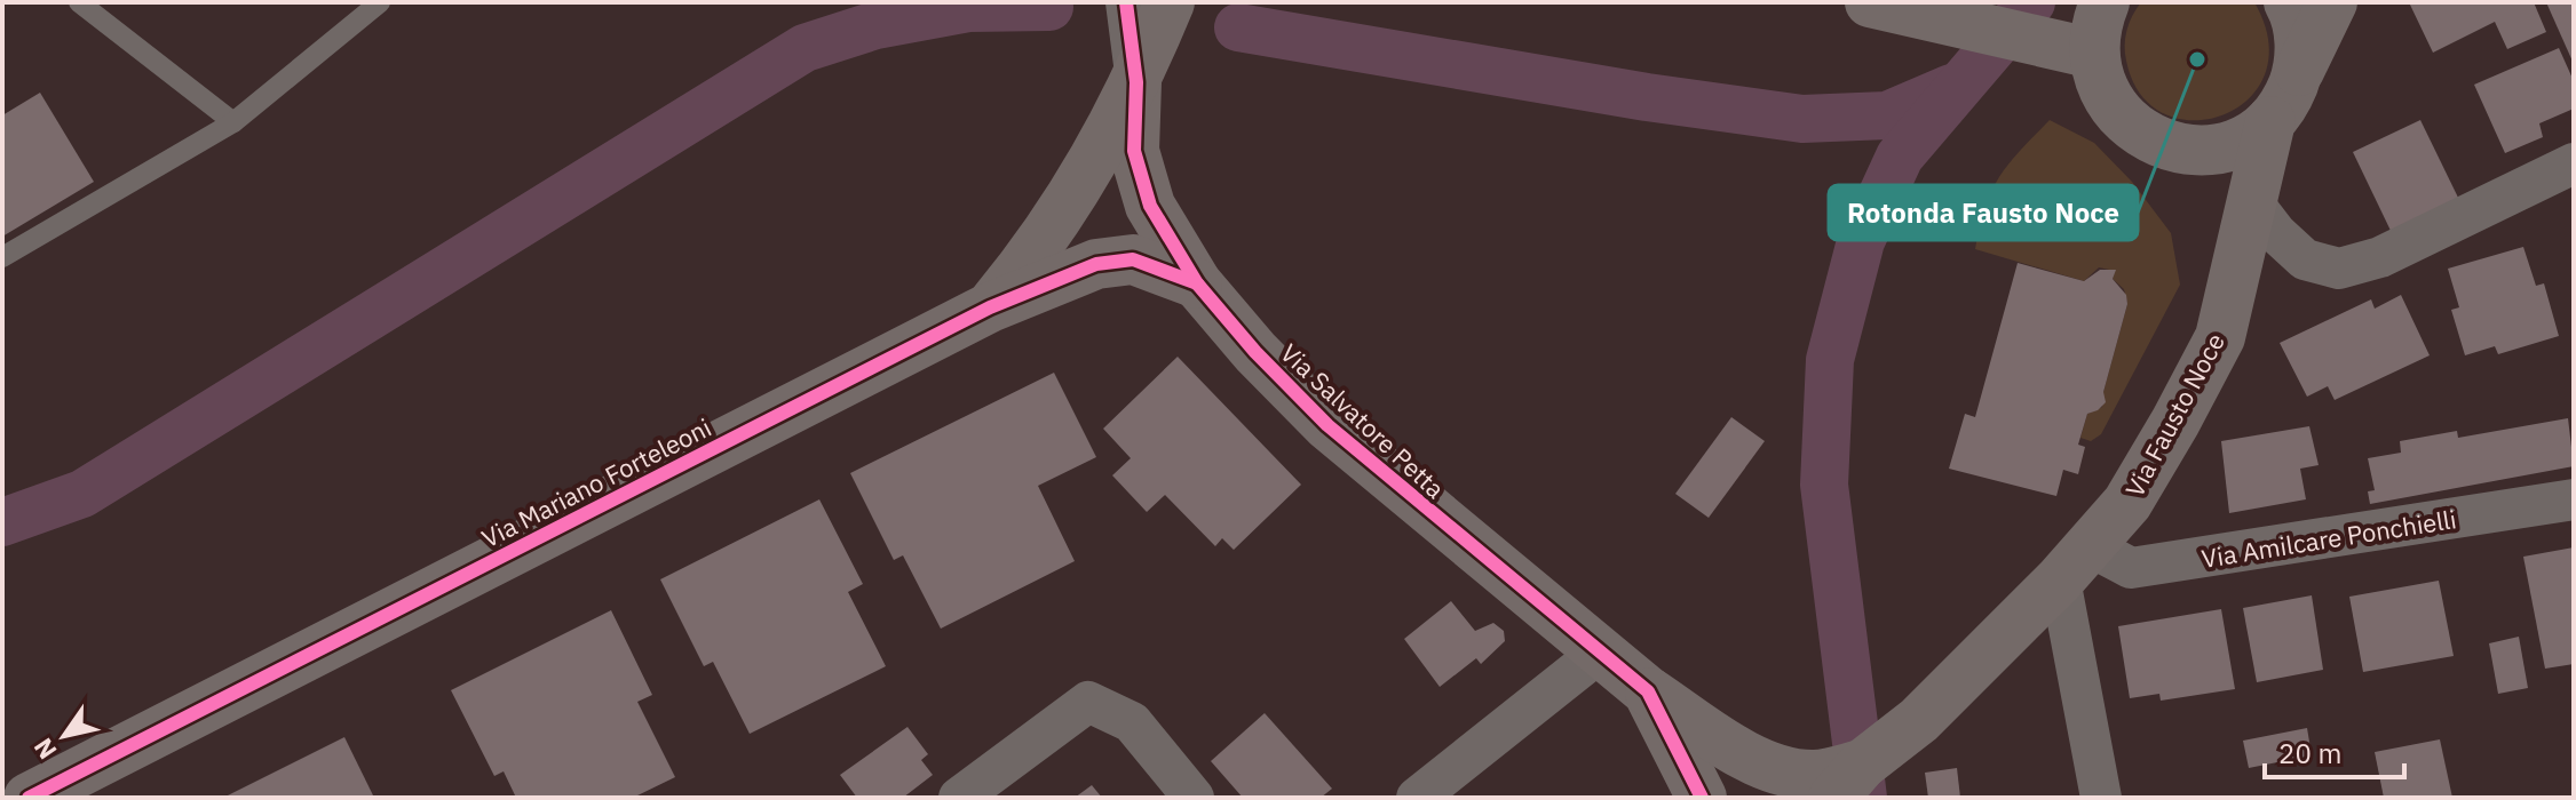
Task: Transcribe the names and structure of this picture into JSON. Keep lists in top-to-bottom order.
{
  "streets": {
    "street": [
      "Via Fausto Noce",
      "Via Salvatore Petta",
      "Via Mariano Forteleoni",
      "Via Amilcare Ponchielli"
    ]
  },
  "crossings": [
    ["Via Fausto Noce", "Via Amilcare Ponchielli"],
    ["Via Salvatore Petta", "Via Mariano Forteleoni"]
  ],
  "places": ["Rotonda Fausto Noce"],
  "scale_bar": "20 m",
  "north": "bottom left"
}
